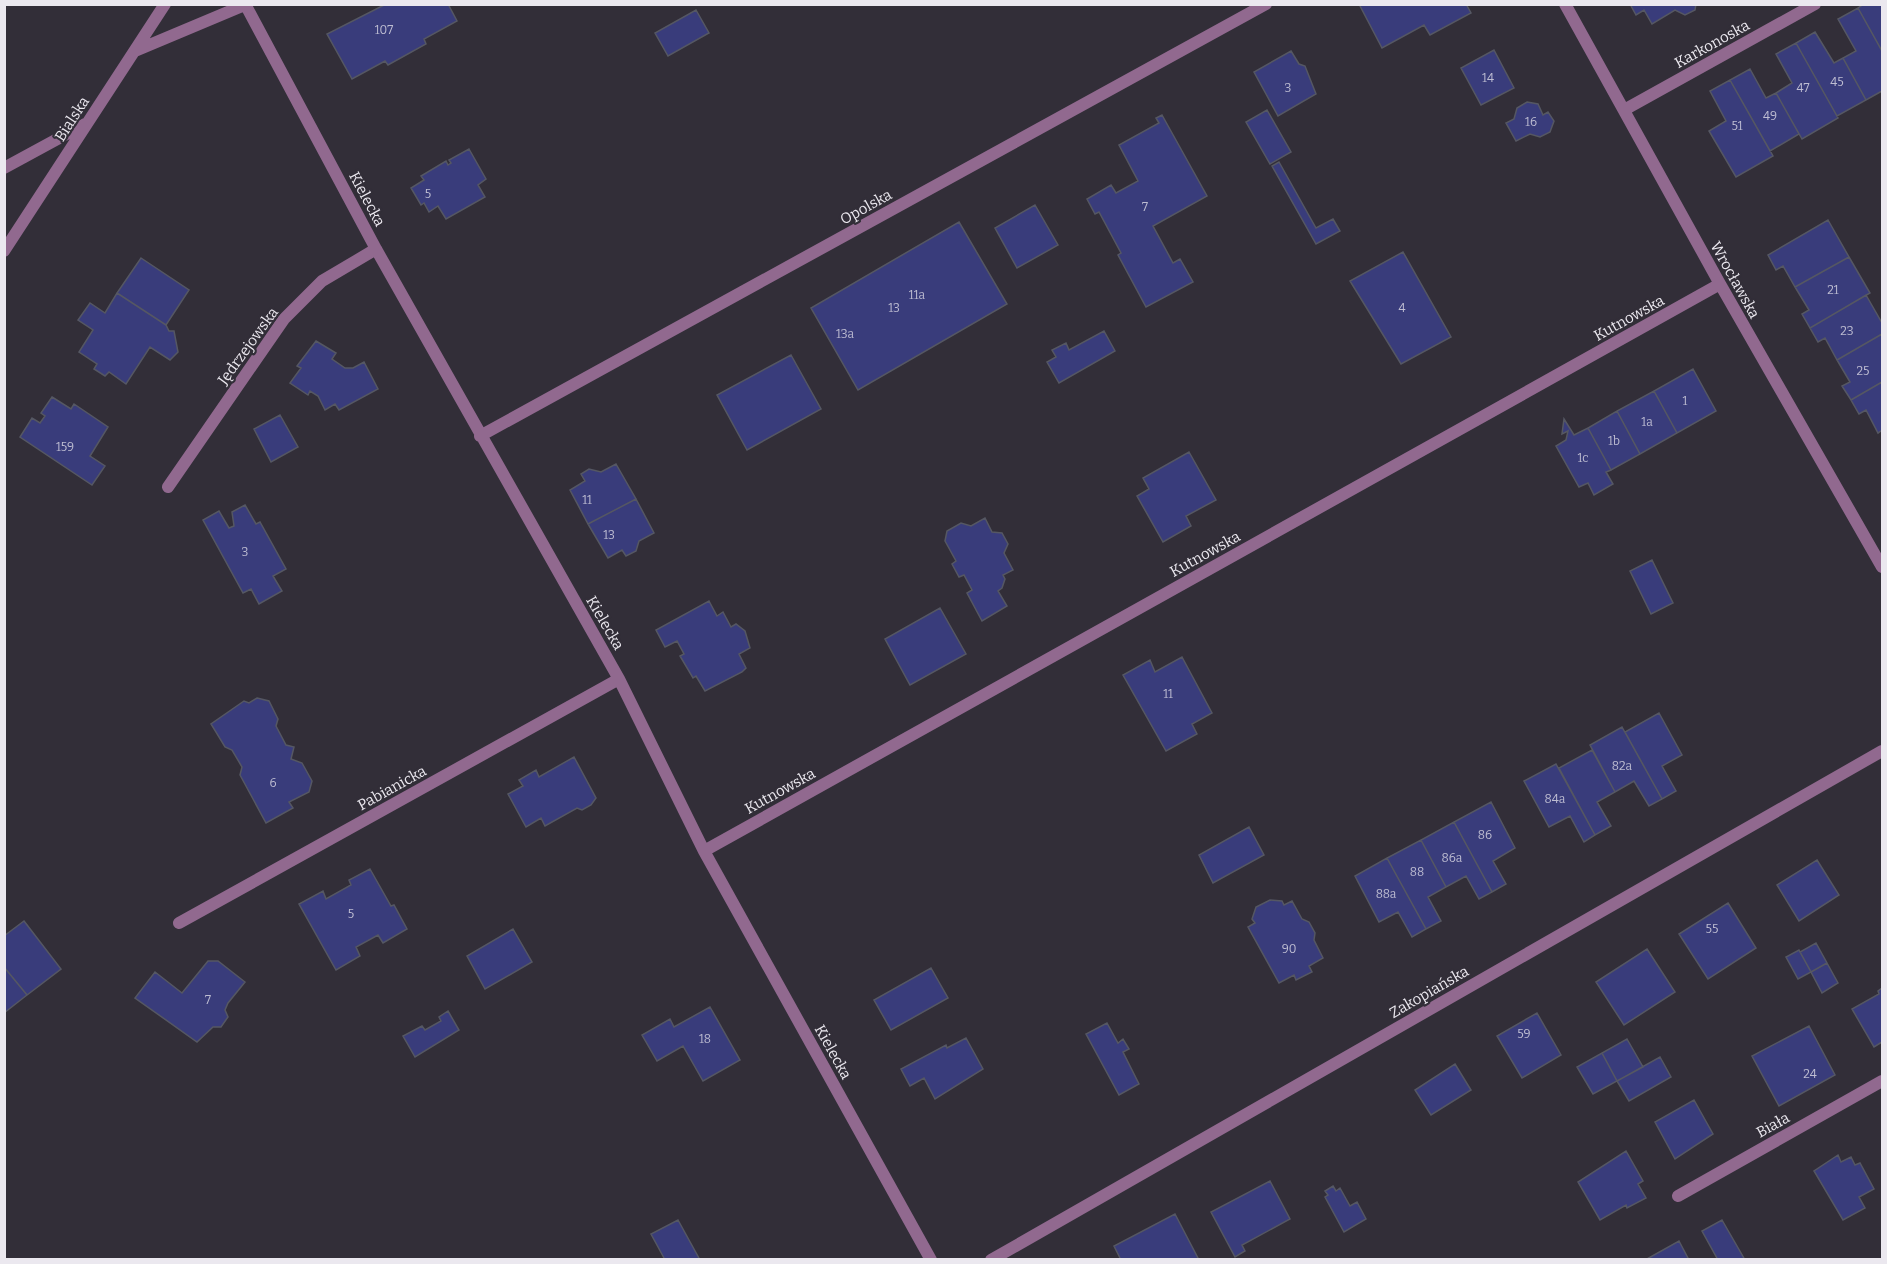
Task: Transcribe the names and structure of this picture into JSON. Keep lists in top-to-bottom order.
{
  "streets": {
    "street": [
      "Karkonoska",
      "Bialska",
      "Kielecka",
      "Opolska",
      "Wrocławska",
      "Kutnowska",
      "Jędrzejowska",
      "Pabianicka",
      "Zakopiańska",
      "Biała"
    ]
  },
  "crossings": [
    ["Karkonoska", "Wrocławska"],
    ["Kielecka", "Opolska"],
    ["Kielecka", "Kutnowska"],
    ["Kielecka", "Jędrzejowska"],
    ["Kielecka", "Pabianicka"],
    ["Wrocławska", "Kutnowska"]
  ],
  "house_numbers": [
    "107",
    "14",
    "45",
    "3",
    "47",
    "49",
    "16",
    "51",
    "5",
    "7",
    "21",
    "11a",
    "13",
    "4",
    "23",
    "13a",
    "25",
    "1",
    "1a",
    "1b",
    "159",
    "1c",
    "11",
    "13",
    "3",
    "11",
    "82a",
    "6",
    "84a",
    "86",
    "86a",
    "88",
    "88a",
    "5",
    "55",
    "90",
    "7",
    "59",
    "18",
    "24"
  ]
}
